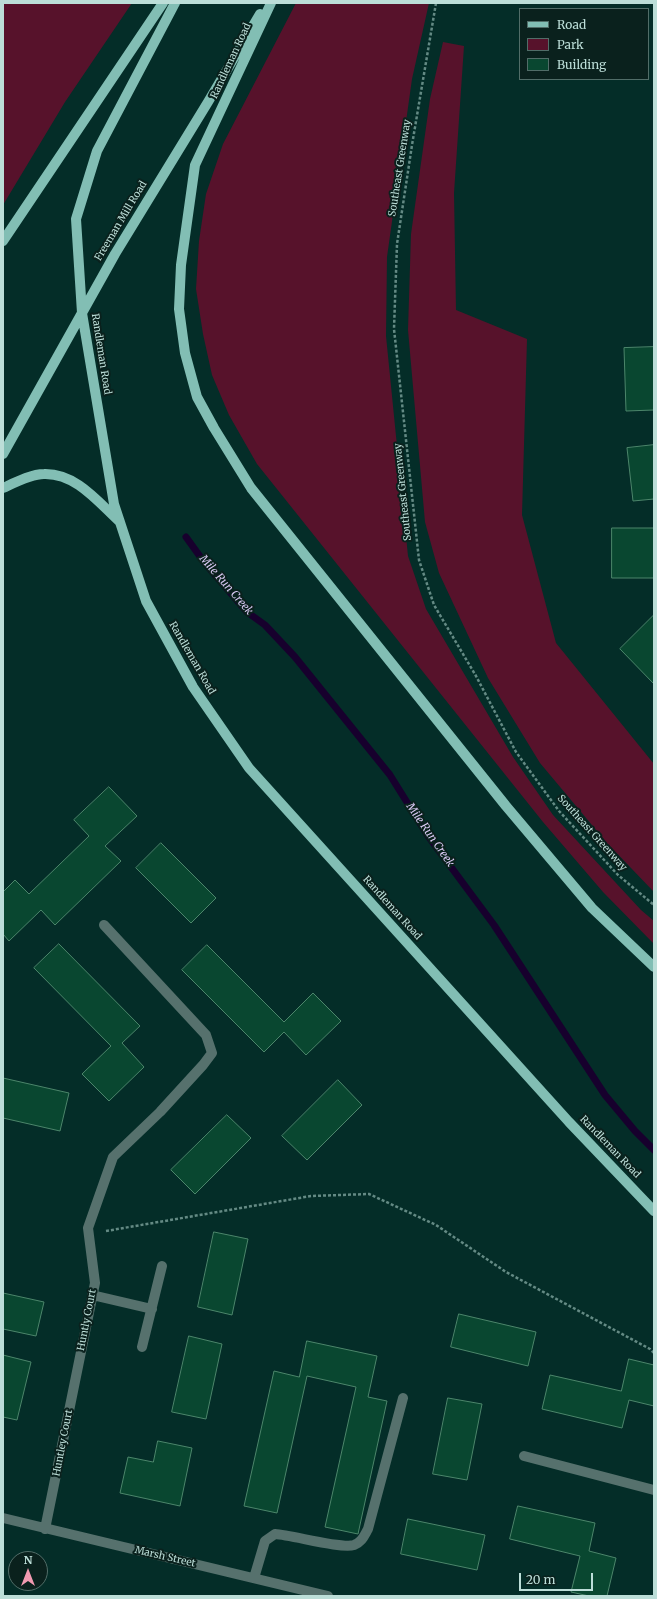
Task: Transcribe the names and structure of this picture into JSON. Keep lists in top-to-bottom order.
{
  "streets": {
    "main road": ["Randleman Road", "Freeman Mill Road"],
    "street": ["Huntly Court", "Huntley Court", "Marsh Street"],
    "path": ["Southeast Greenway"]
  },
  "crossings": [
    ["Randleman Road", "Freeman Mill Road"],
    ["Huntly Court", "Huntley Court"],
    ["Huntley Court", "Marsh Street"]
  ],
  "water": ["Mile Run Creek"],
  "legend": ["Road", "Park", "Building"],
  "scale_bar": "20 m",
  "north": "top"
}
